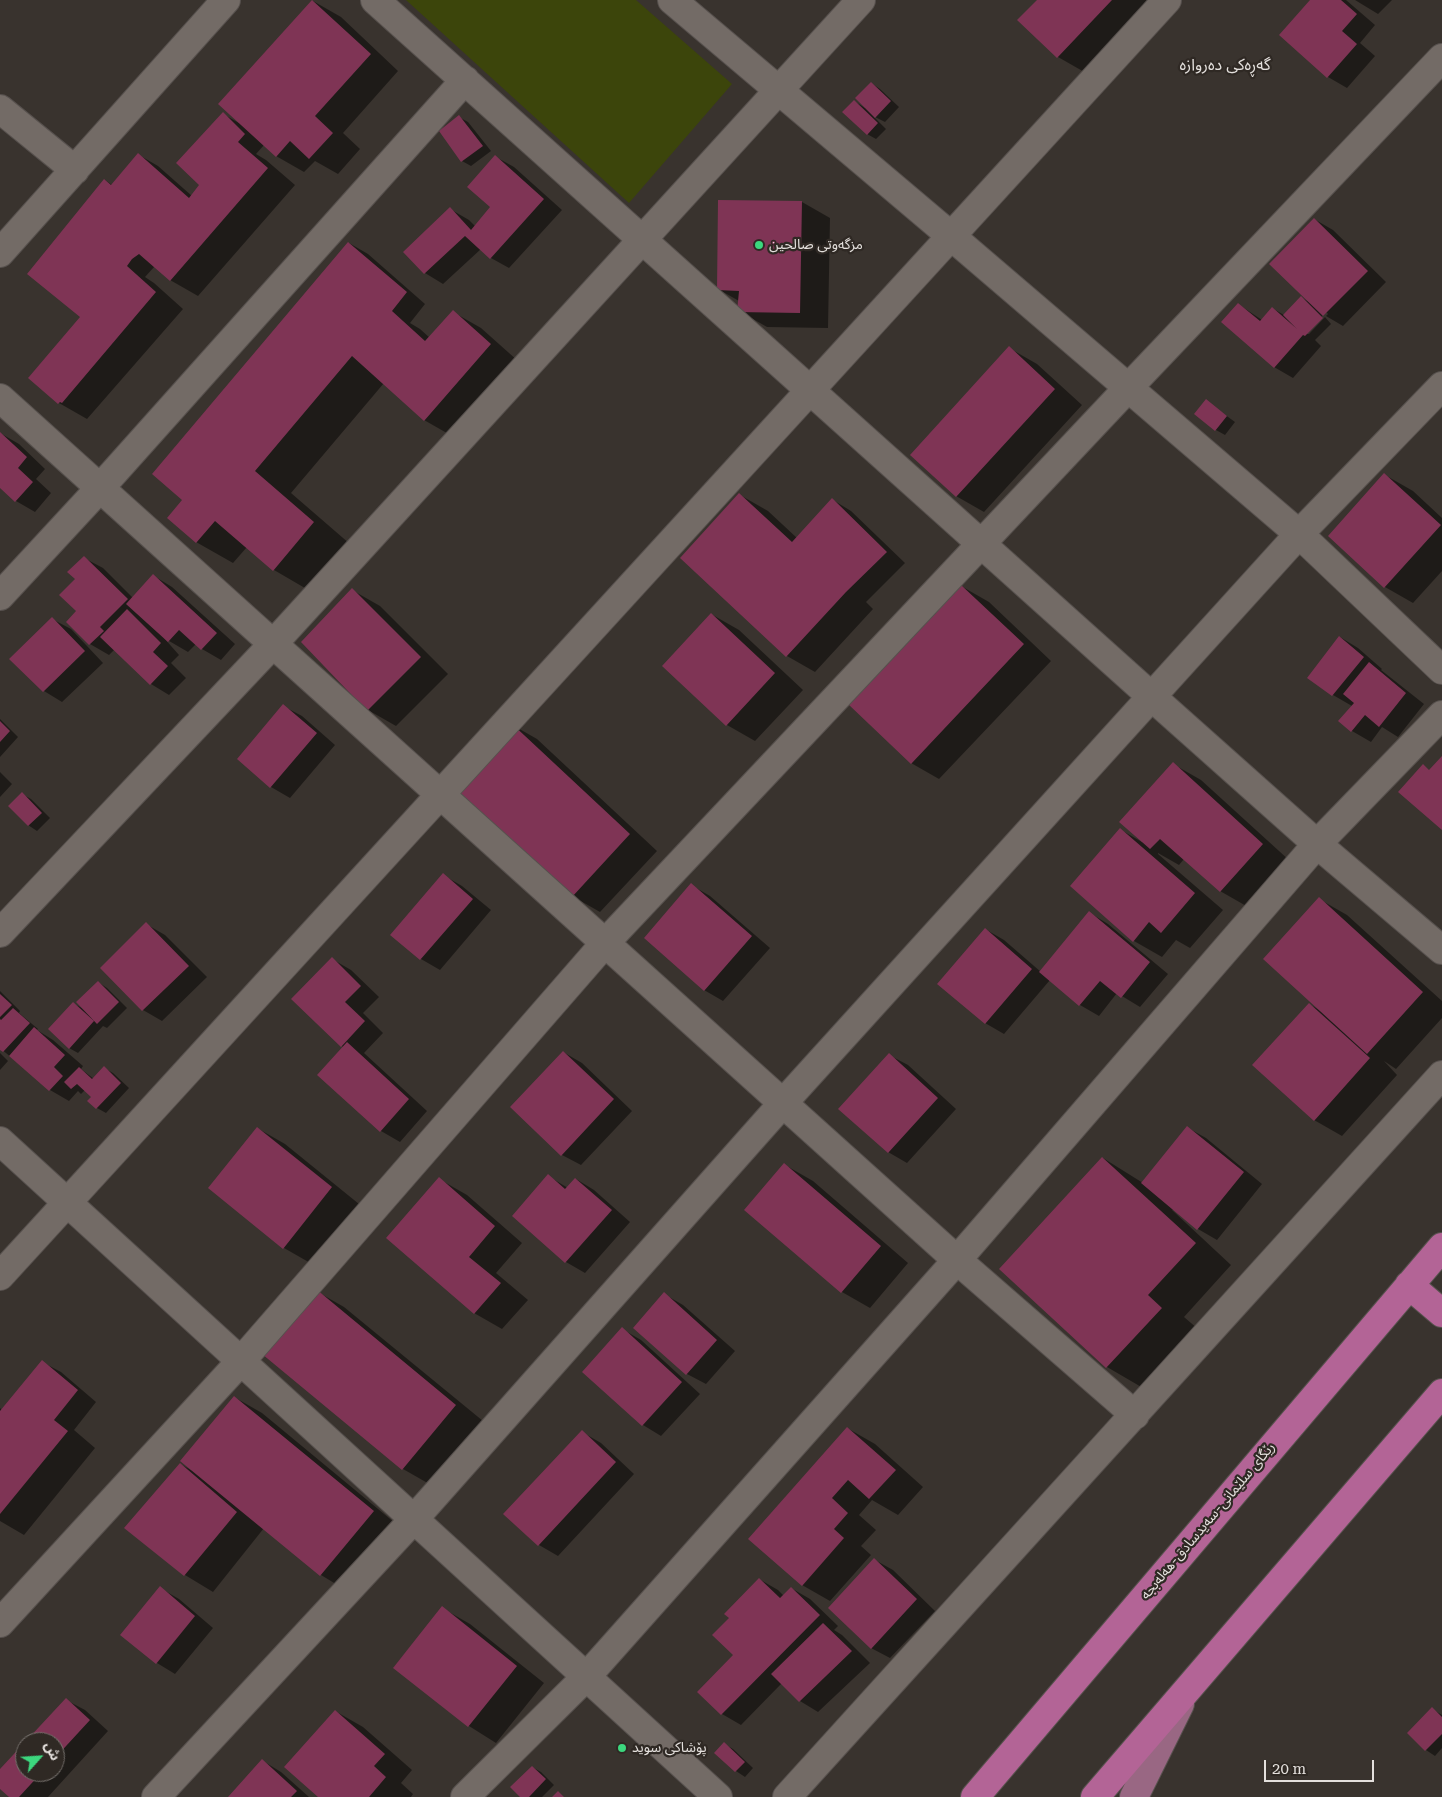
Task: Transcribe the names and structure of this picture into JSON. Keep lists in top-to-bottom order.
{
  "streets": {
    "highway": ["رێگای سلێمانی-سەیدسادق-هەلەبجە"]
  },
  "districts": ["گەڕەکی دەروازە"],
  "places": ["مزگەوتی صالحین", "پۆشاکی سوید"],
  "scale_bar": "20 m",
  "north": "top right"
}
